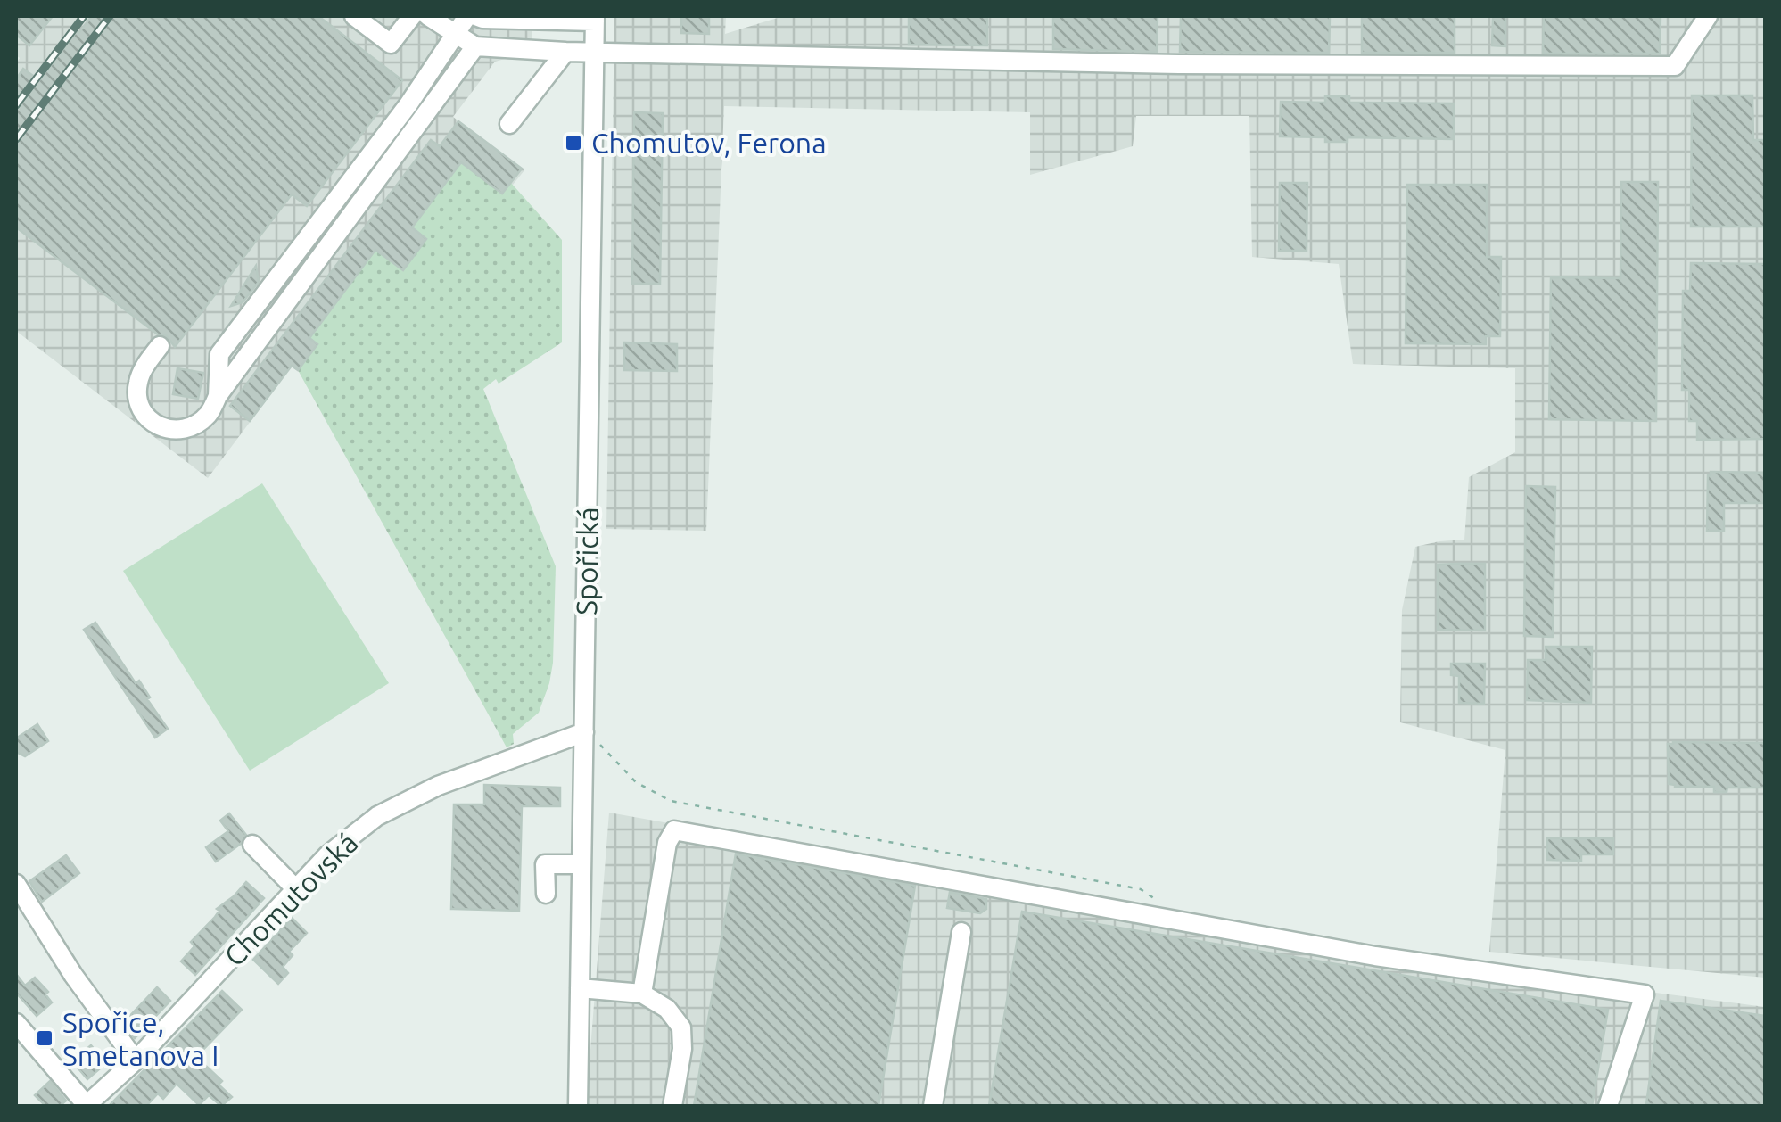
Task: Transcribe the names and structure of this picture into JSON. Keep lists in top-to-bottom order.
{
  "streets": {
    "street": ["Spořická", "Chomutovská"]
  },
  "crossings": [
    ["Spořická", "Chomutovská"]
  ],
  "places": {
    "transit": ["Chomutov, Ferona", "Spořice, Smetanova I"]
  }
}
